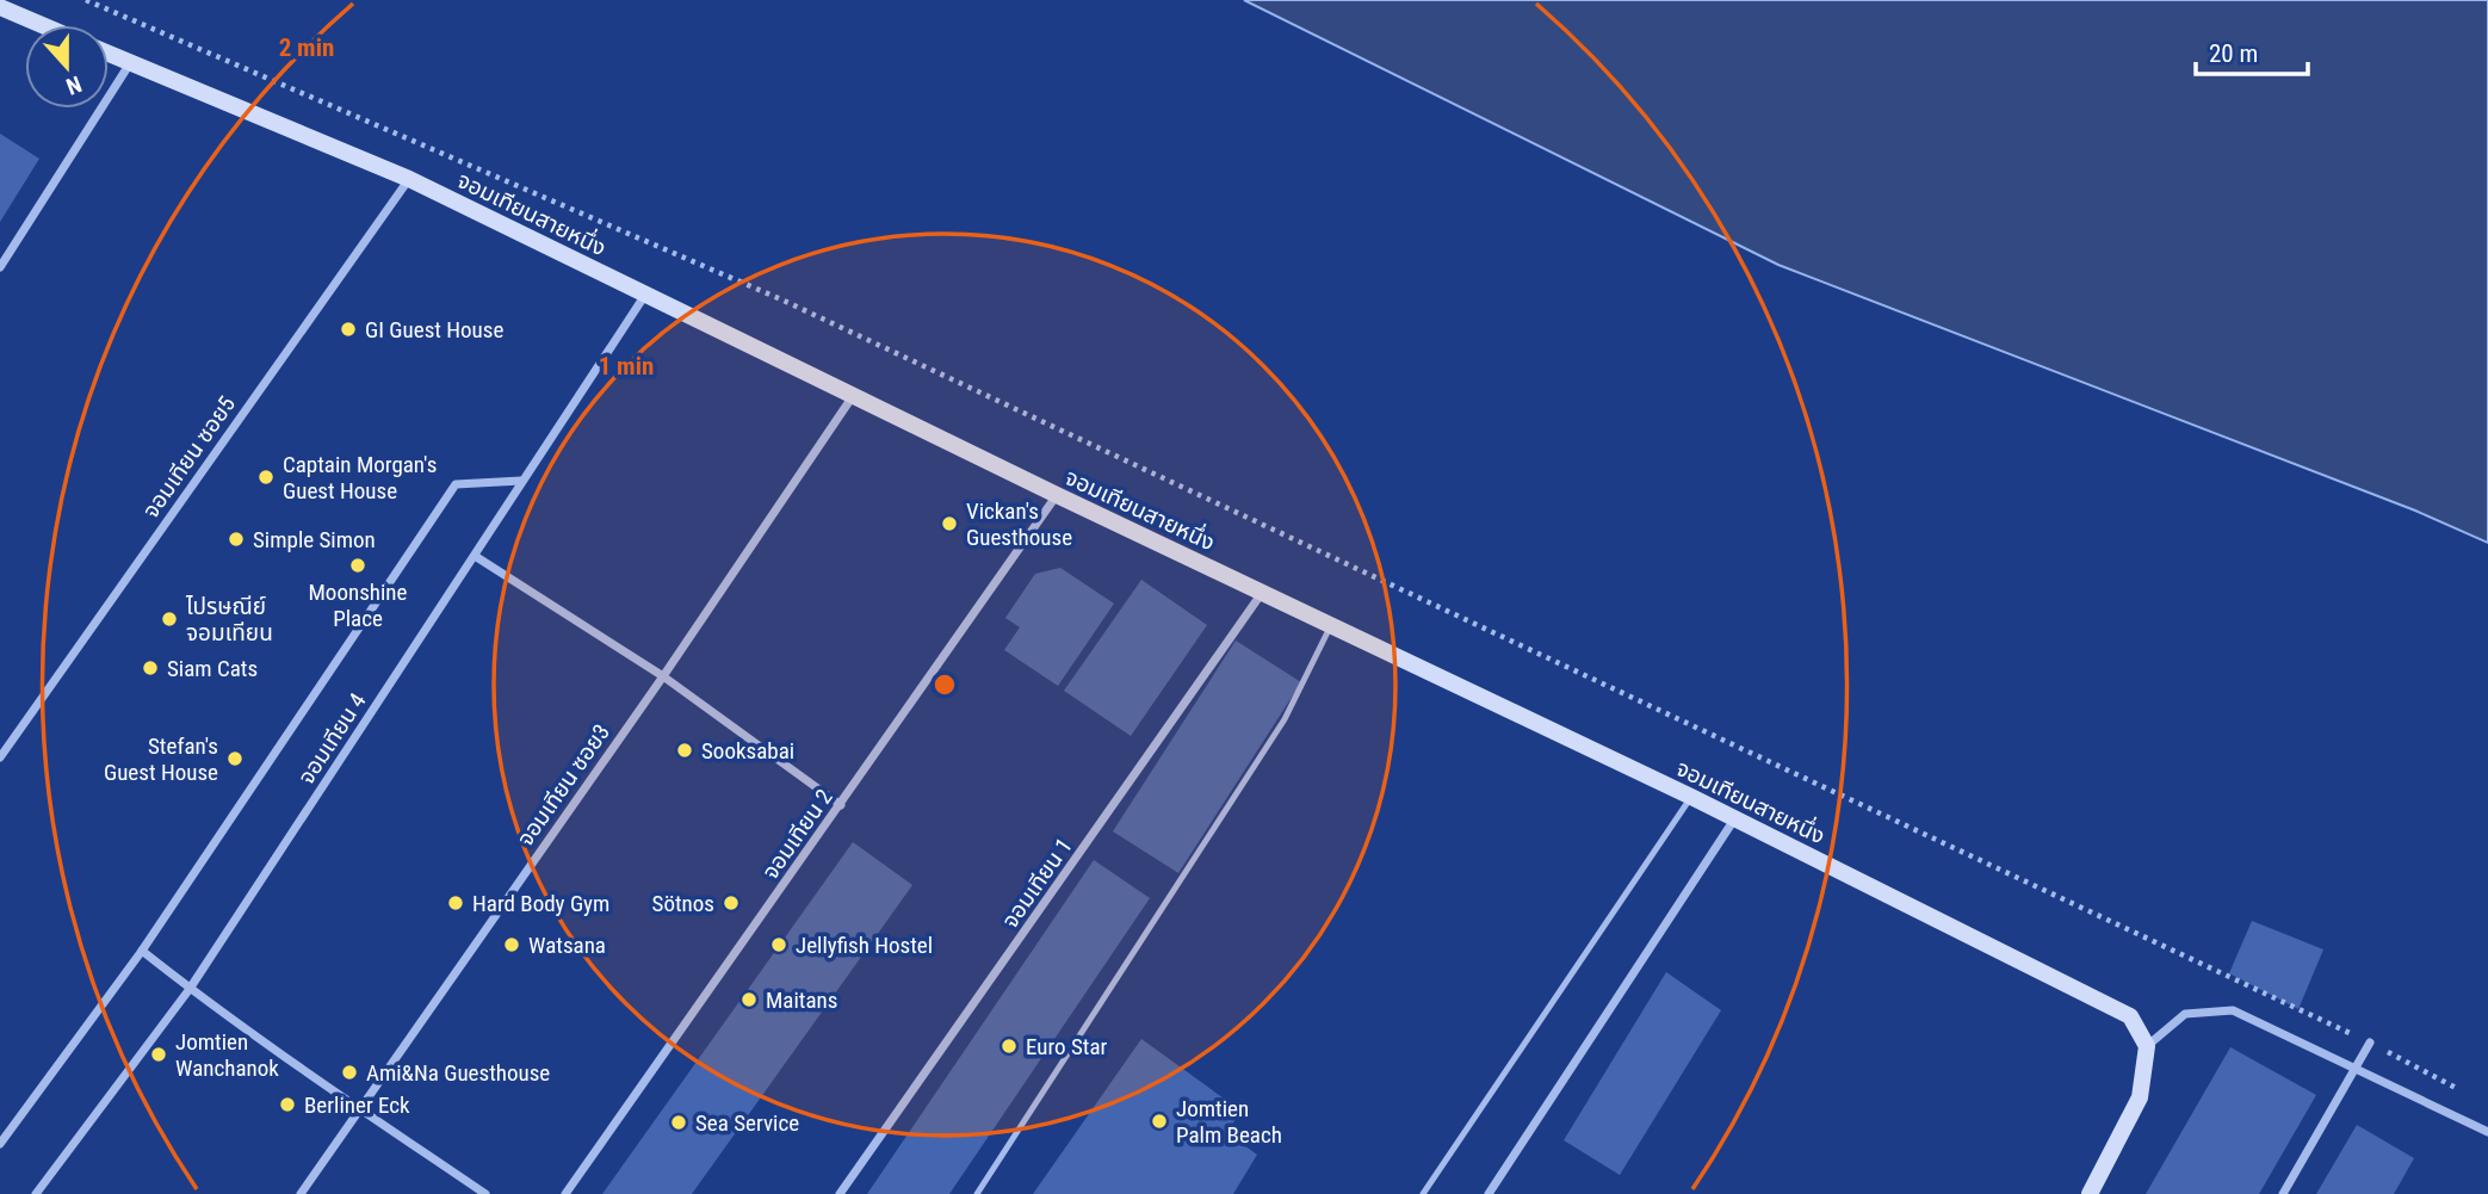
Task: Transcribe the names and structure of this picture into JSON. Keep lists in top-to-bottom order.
{
  "streets": {
    "street": [
      "จอมเทียนสายหนึ่ง",
      "จอมเทียน ซอย5",
      "จอมเทียน 4",
      "จอมเทียน ซอย3",
      "จอมเทียน 2",
      "จอมเทียน 1"
    ]
  },
  "crossings": [
    ["จอมเทียนสายหนึ่ง", "จอมเทียน ซอย5"],
    ["จอมเทียนสายหนึ่ง", "จอมเทียน 4"],
    ["จอมเทียนสายหนึ่ง", "จอมเทียน ซอย3"],
    ["จอมเทียนสายหนึ่ง", "จอมเทียน 2"],
    ["จอมเทียนสายหนึ่ง", "จอมเทียน 1"]
  ],
  "places": [
    "GI Guest House",
    "Captain Morgan's Guest House",
    "Vickan's Guesthouse",
    "Simple Simon",
    "Moonshine Place",
    "ไปรษณีย์ จอมเทียน",
    "Siam Cats",
    "Sooksabai",
    "Stefan's Guest House",
    "Hard Body Gym",
    "Sötnos",
    "Watsana",
    "Jellyfish Hostel",
    "Maitans",
    "Euro Star",
    "Jomtien Wanchanok",
    "Ami&Na Guesthouse",
    "Berliner Eck",
    "Jomtien Palm Beach",
    "Sea Service"
  ],
  "scale_bar": "20 m",
  "north": "bottom",
  "rings": ["2 min", "1 min"]
}
